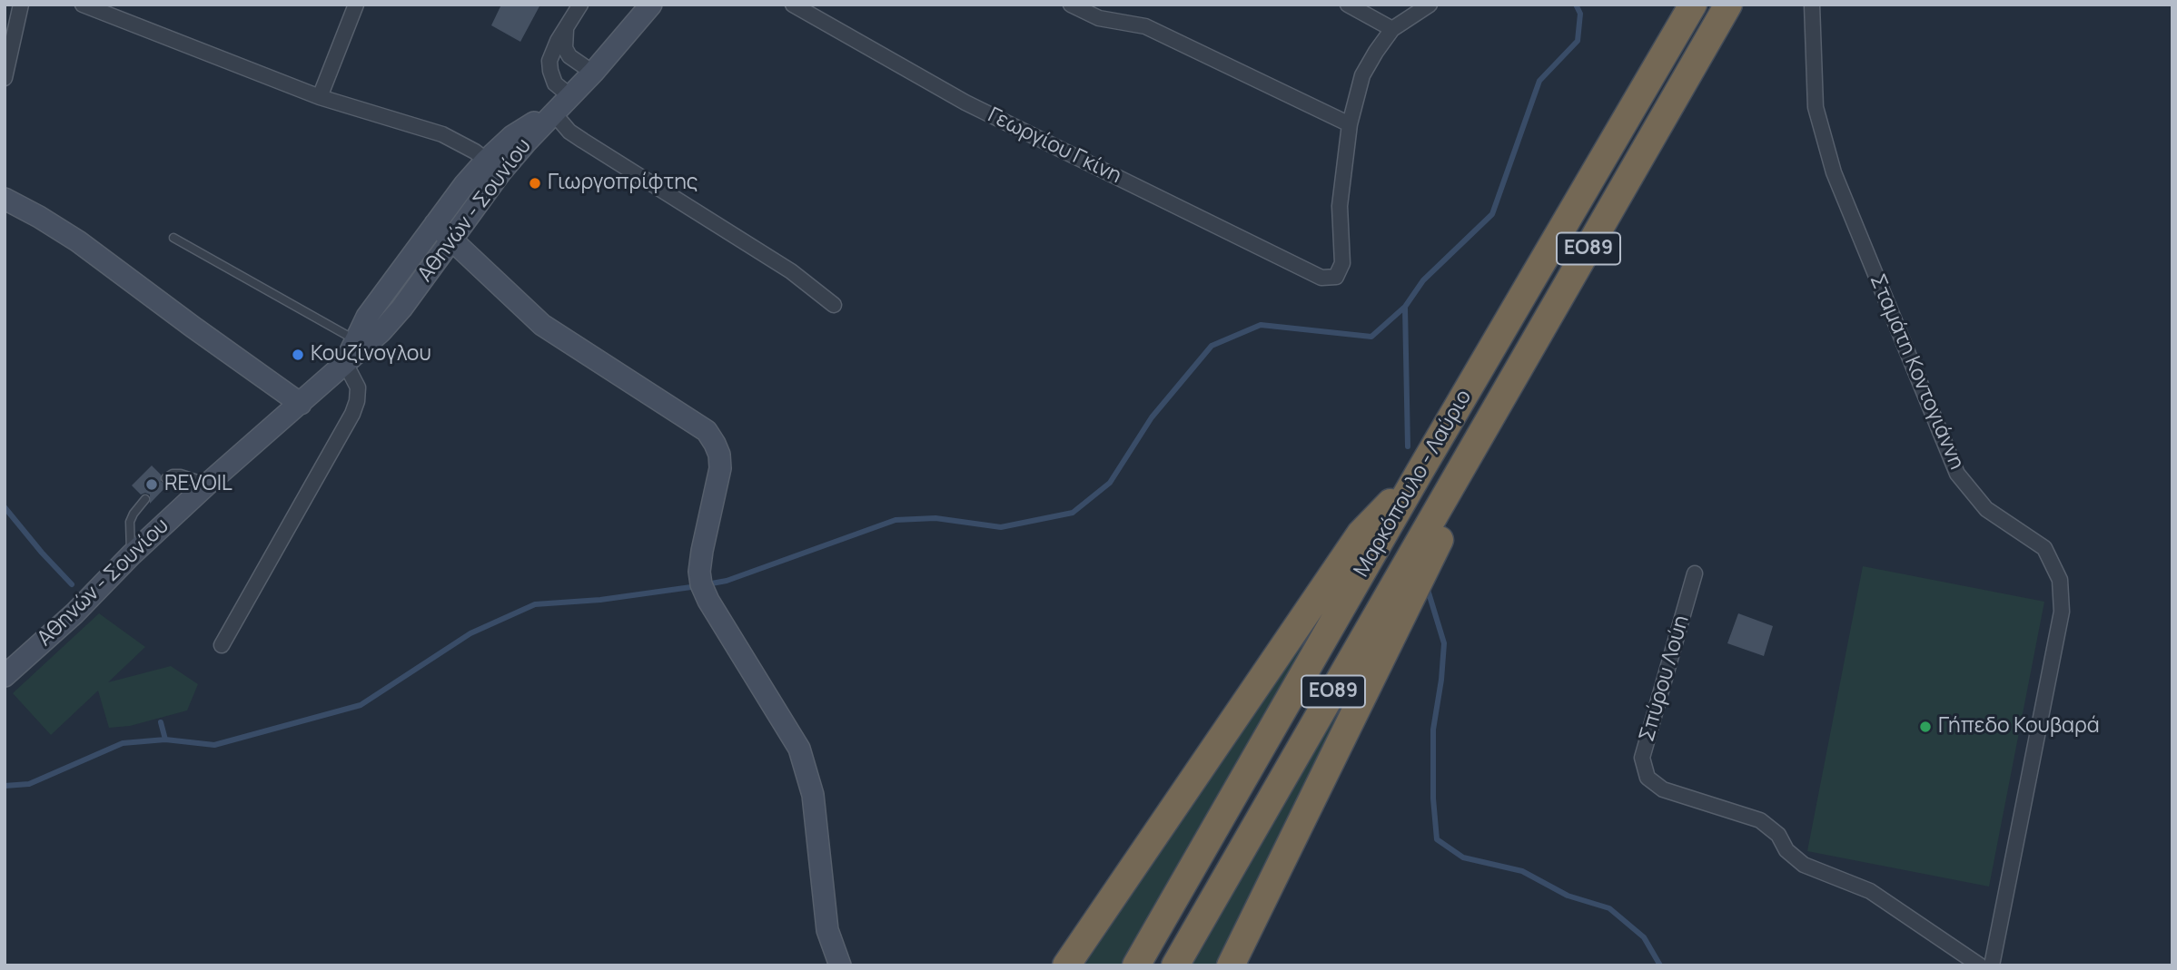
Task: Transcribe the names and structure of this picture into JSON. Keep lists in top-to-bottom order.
{
  "streets": {
    "highway": ["ΕΟ89", "Μαρκόπουλο - Λαύριο"],
    "main road": ["Αθηνών - Σουνίου"],
    "street": ["Γεωργίου Γκίνη", "Σταμάτη Κοντογιάννη", "Σπύρου Λούη"]
  },
  "places": [
    "Γιωργοπρίφτης",
    "Κουζίνογλου",
    "REVOIL",
    "Γήπεδο Κουβαρά"
  ]
}
